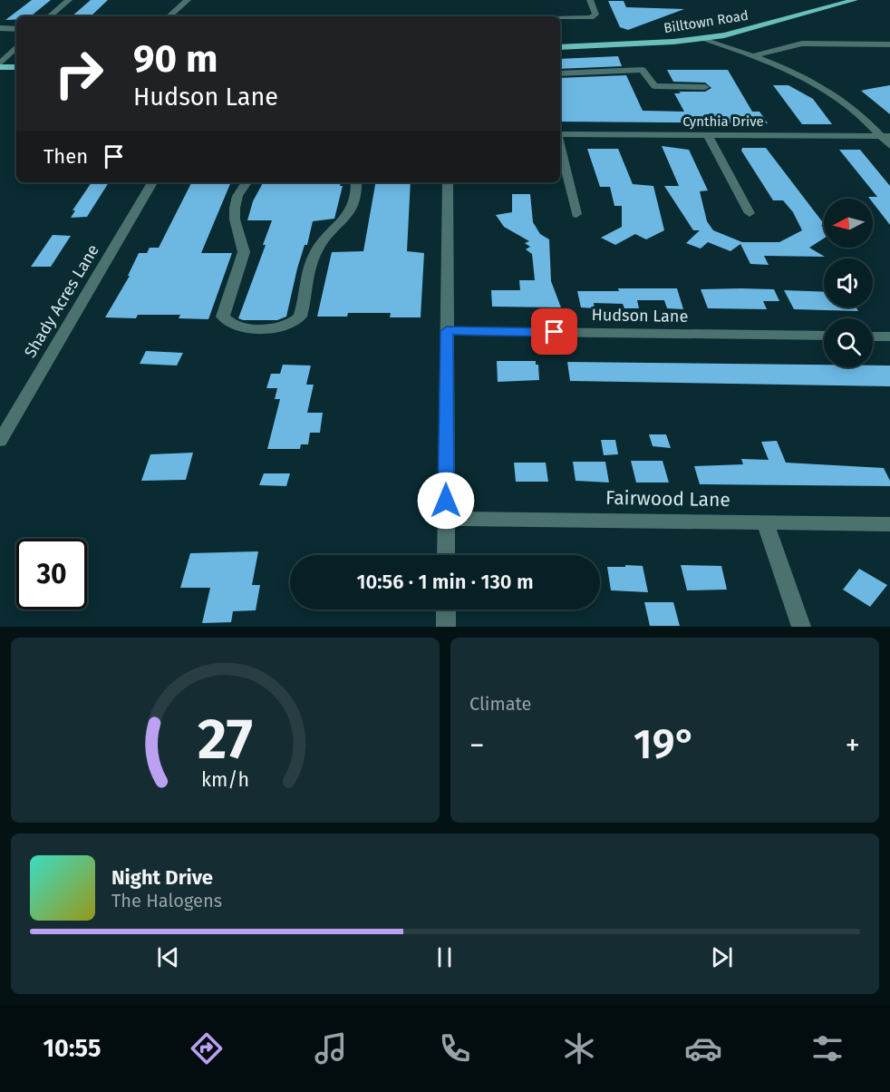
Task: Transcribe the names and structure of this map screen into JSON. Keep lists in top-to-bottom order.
{
  "streets": {
    "main road": ["Billtown Road"],
    "street": [
      "Cynthia Drive",
      "Shady Acres Lane",
      "Hudson Lane",
      "Fairwood Lane"
    ]
  },
  "north": "left",
  "page": {
    "turn": ["90 m", "Hudson Lane"],
    "then": "Then",
    "limit": "30",
    "trip": "10:56 · 1 min · 130 m",
    "tile": "Climate",
    "heat": ["−", "19°", "+"],
    "song": ["Night Drive", "The Halogens"],
    "tabs": "10:55",
    "gauge": ["27", "km/h"]
  }
}
